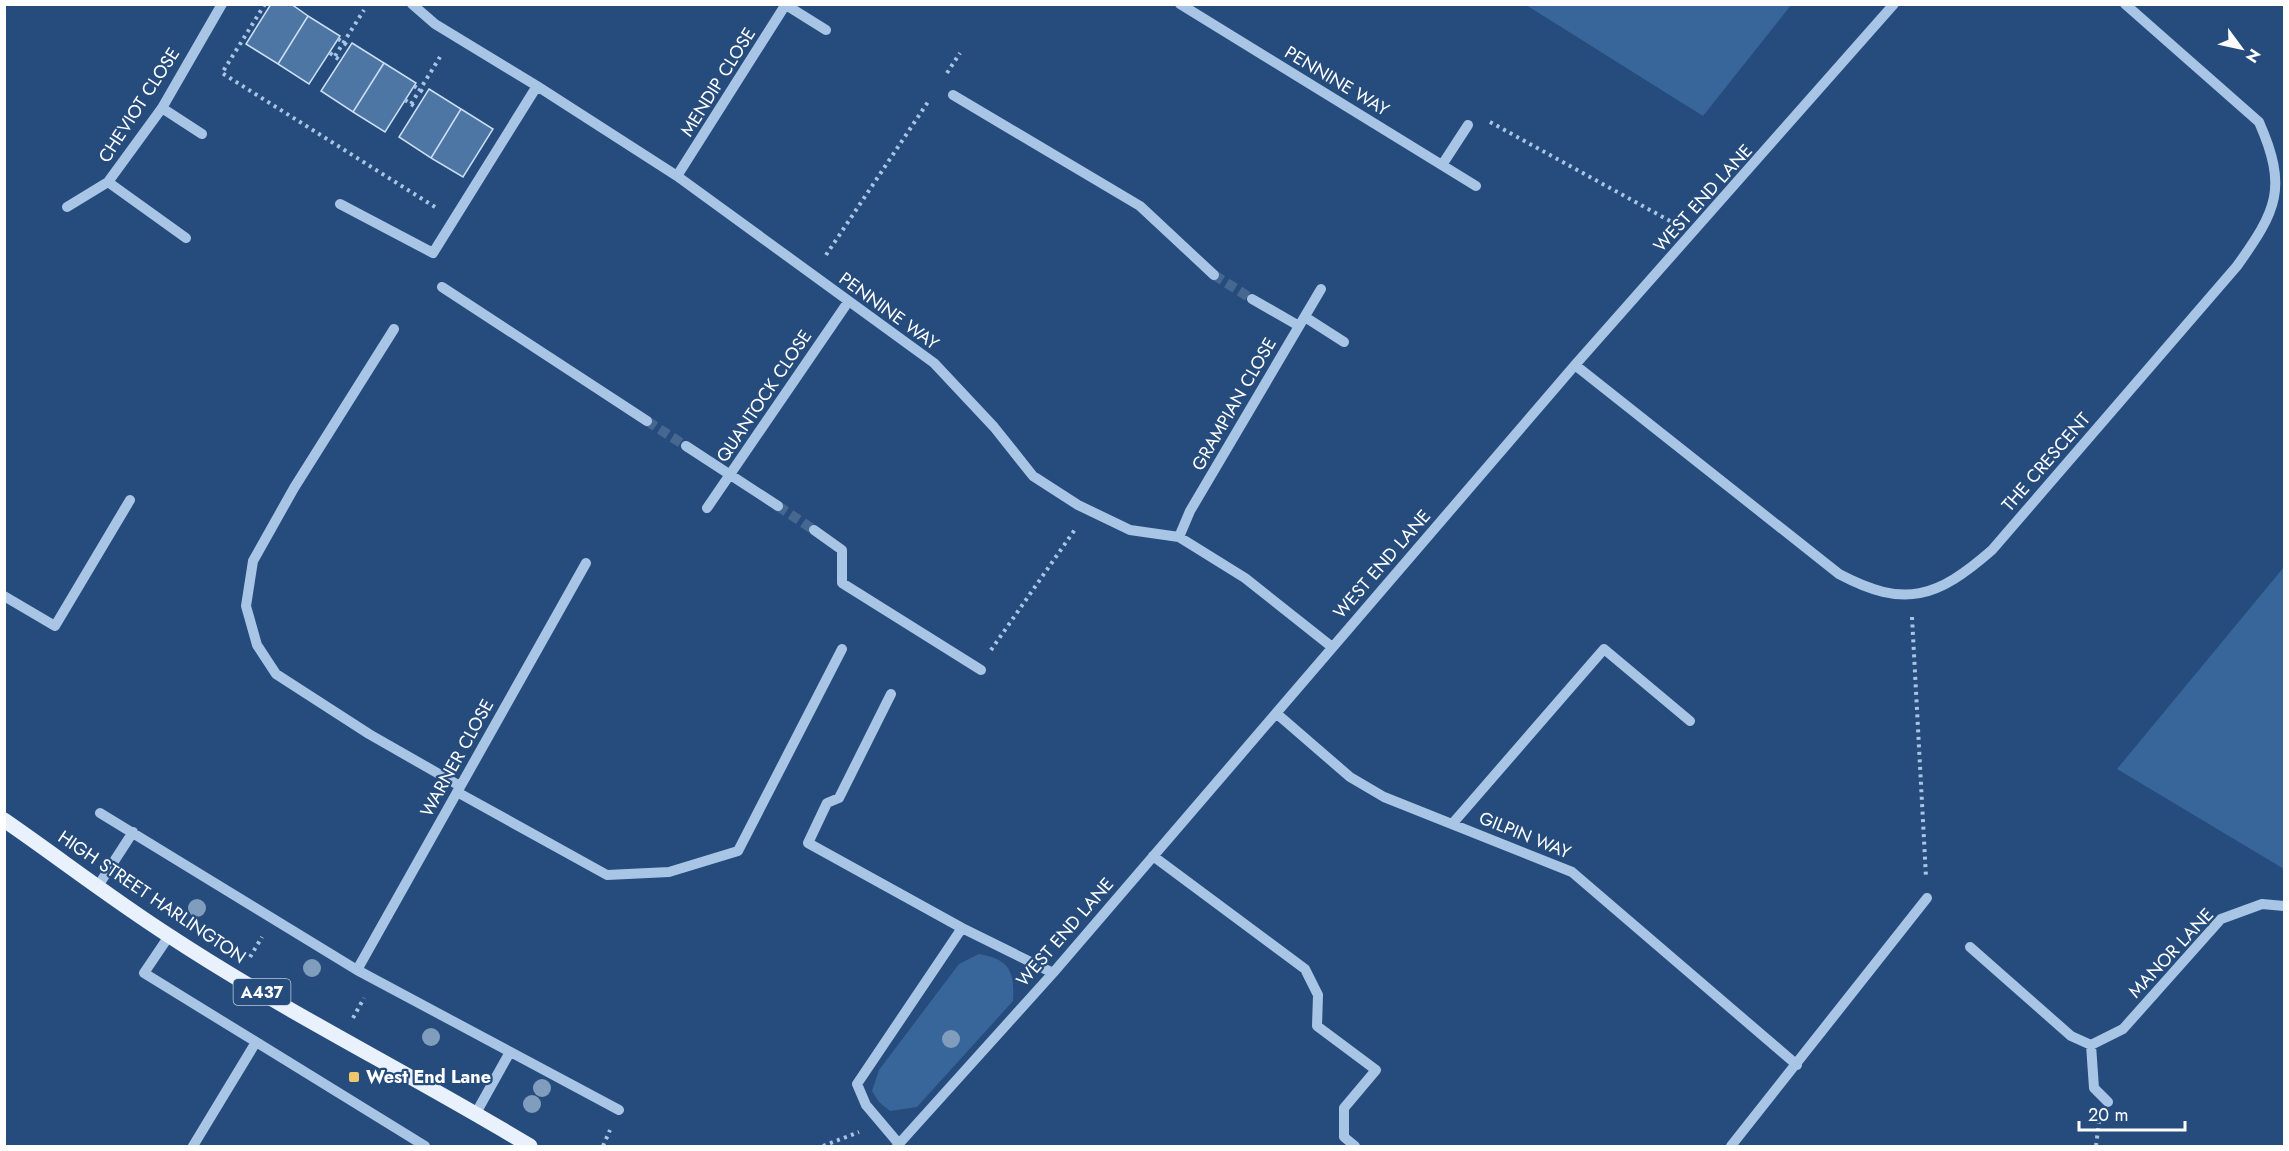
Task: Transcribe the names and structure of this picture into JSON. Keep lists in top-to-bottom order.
{
  "streets": {
    "main road": ["HIGH STREET HARLINGTON", "A437"],
    "street": [
      "PENNINE WAY",
      "MENDIP CLOSE",
      "CHEVIOT CLOSE",
      "WEST END LANE",
      "QUANTOCK CLOSE",
      "GRAMPIAN CLOSE",
      "THE CRESCENT",
      "WARNER CLOSE",
      "GILPIN WAY",
      "MANOR LANE"
    ]
  },
  "crossings": [
    ["PENNINE WAY", "MENDIP CLOSE"],
    ["PENNINE WAY", "WEST END LANE"],
    ["PENNINE WAY", "QUANTOCK CLOSE"],
    ["PENNINE WAY", "GRAMPIAN CLOSE"],
    ["WEST END LANE", "THE CRESCENT"],
    ["WEST END LANE", "GILPIN WAY"]
  ],
  "places": {
    "transit": ["West End Lane"]
  },
  "scale_bar": "20 m",
  "north": "bottom right"
}
